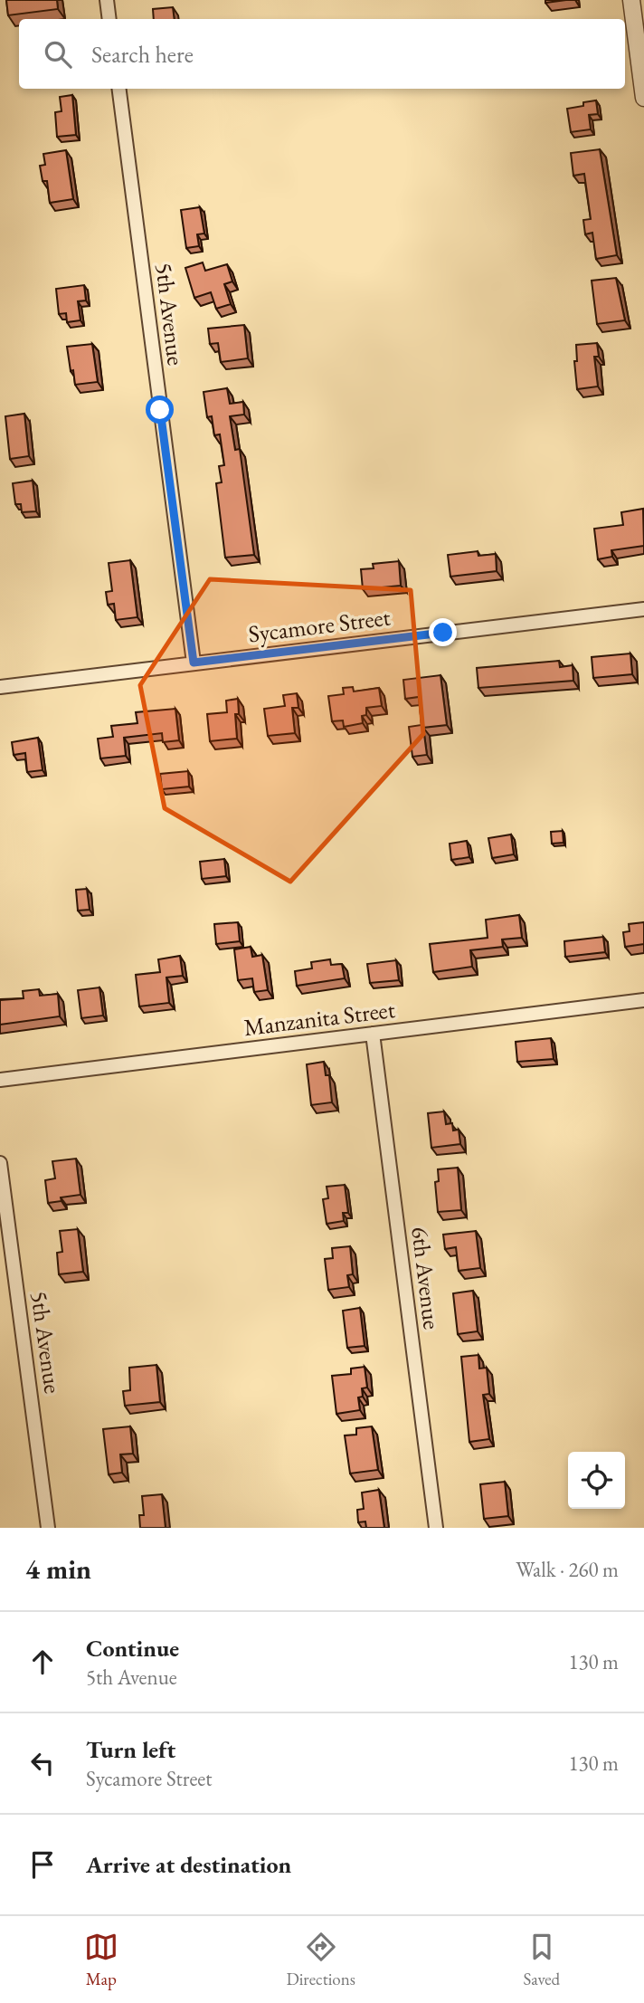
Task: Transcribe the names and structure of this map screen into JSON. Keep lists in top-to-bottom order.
{
  "streets": {
    "street": [
      "5th Avenue",
      "Sycamore Street",
      "Manzanita Street",
      "6th Avenue"
    ]
  },
  "crossings": [
    ["5th Avenue", "Sycamore Street"],
    ["Manzanita Street", "6th Avenue"]
  ],
  "page": {
    "search": "Search here",
    "heading": ["4 min", "Walk · 260 m"],
    "list": [
      ["Continue", "5th Avenue", "130 m"],
      ["Turn left", "Sycamore Street", "130 m"],
      "Arrive at destination"
    ],
    "nav": ["Map", "Directions", "Saved"]
  }
}
